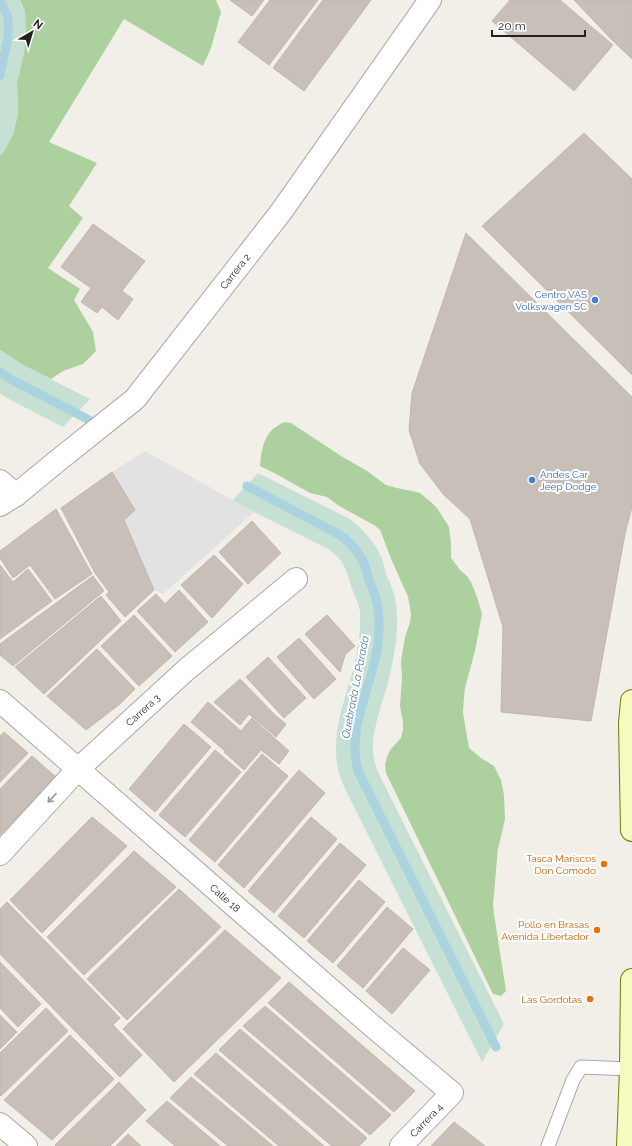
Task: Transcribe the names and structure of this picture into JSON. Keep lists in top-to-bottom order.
{
  "streets": {
    "street": [
      "Carrera 2",
      "Carrera 3",
      "Calle 18",
      "Carrera 4"
    ]
  },
  "crossings": [
    ["Carrera 3", "Calle 18"],
    ["Calle 18", "Carrera 4"]
  ],
  "water": ["Quebrada La Parada"],
  "places": [
    "Centro VAS Volkswagen SC",
    "Andes Car Jeep Dodge",
    "Tasca Mariscos Don Comodo",
    "Pollo en Brasas Avenida Libertador",
    "Las Gordotas"
  ],
  "scale_bar": "20 m",
  "north": "top right"
}
